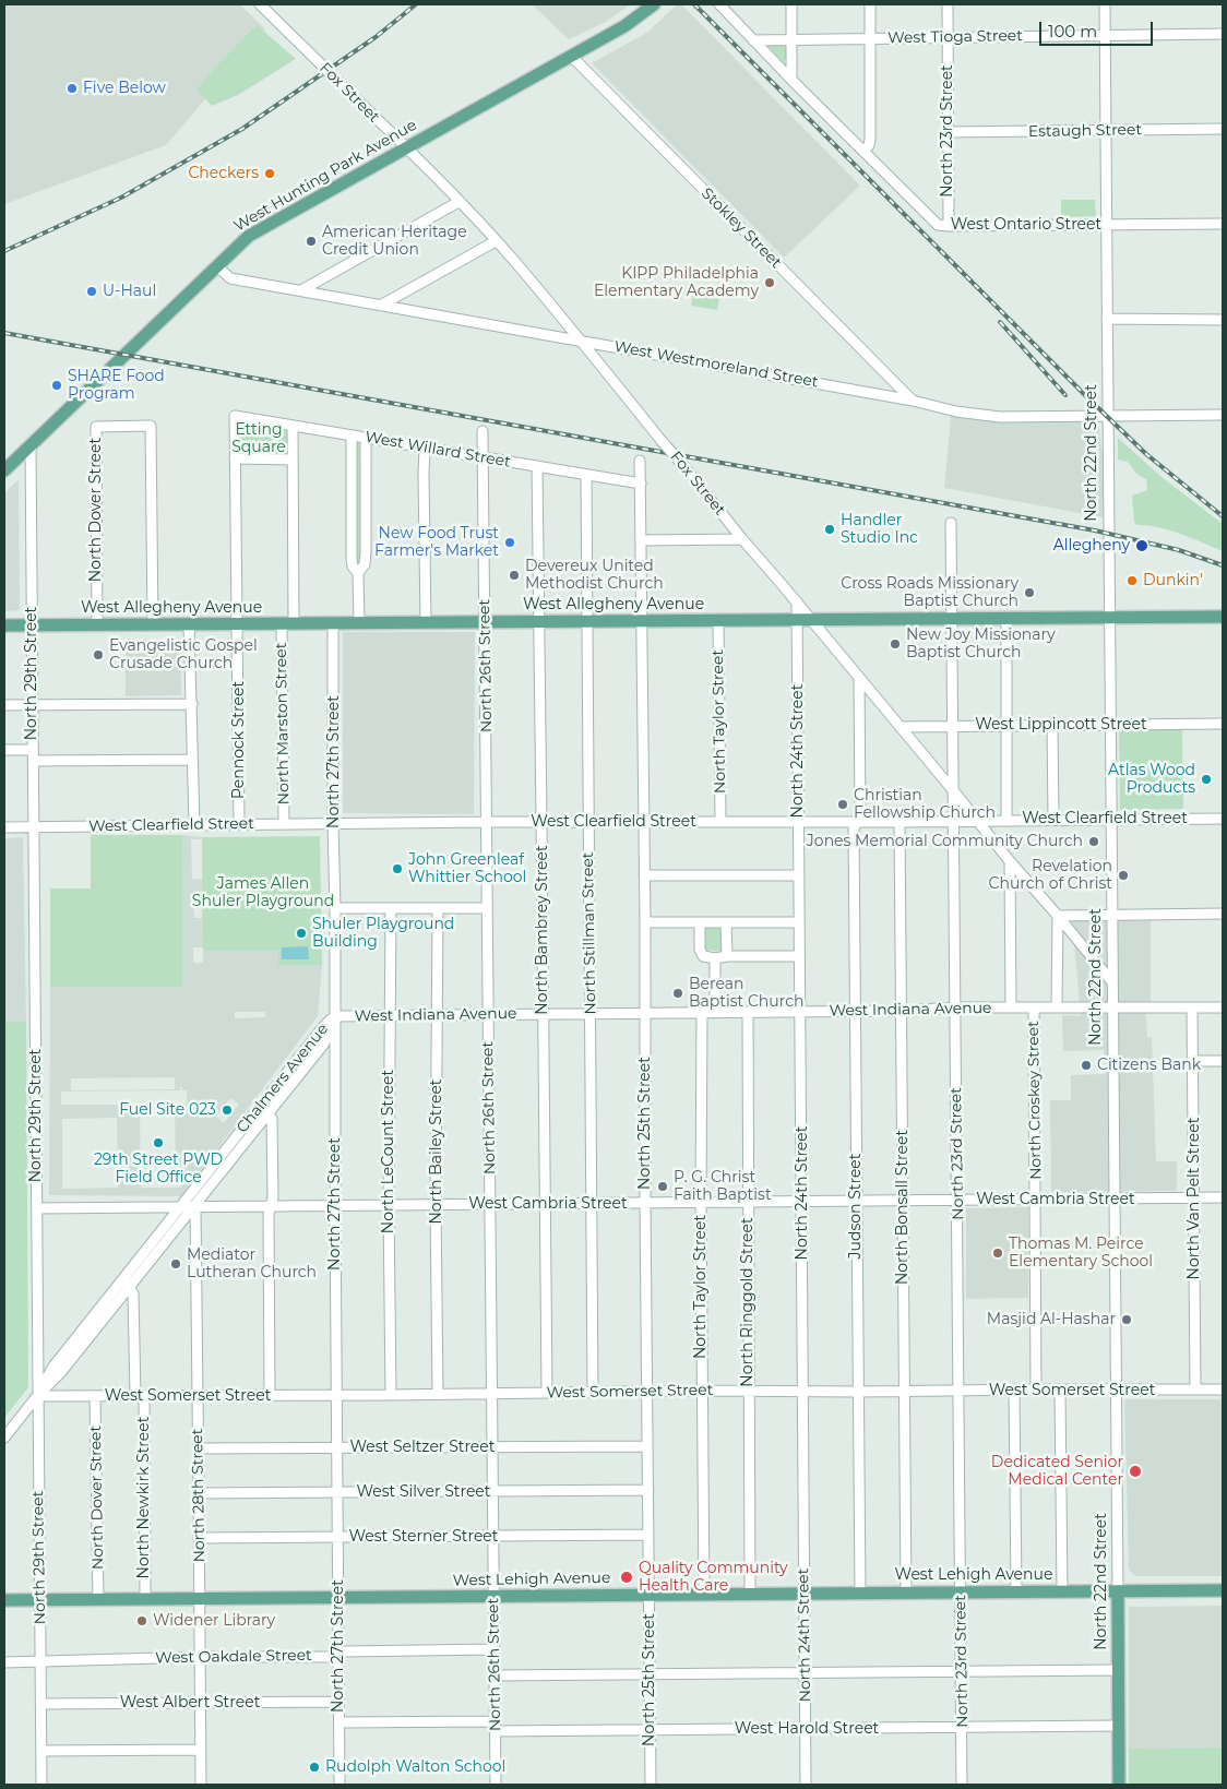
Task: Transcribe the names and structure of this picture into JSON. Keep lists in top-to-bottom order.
{
  "streets": {
    "main road": [
      "West Hunting Park Avenue",
      "North 22nd Street",
      "West Allegheny Avenue",
      "West Lehigh Avenue"
    ],
    "street": [
      "West Tioga Street",
      "Fox Street",
      "North 23rd Street",
      "Estaugh Street",
      "West Ontario Street",
      "Stokley Street",
      "West Westmoreland Street",
      "West Willard Street",
      "North Dover Street",
      "North 26th Street",
      "North 29th Street",
      "North Taylor Street",
      "North Marston Street",
      "West Lippincott Street",
      "Pennock Street",
      "North 24th Street",
      "North 27th Street",
      "West Clearfield Street",
      "North Bambrey Street",
      "North Stillman Street",
      "West Indiana Avenue",
      "Chalmers Avenue",
      "North Croskey Street",
      "North 25th Street",
      "North LeCount Street",
      "North Bailey Street",
      "North Van Pelt Street",
      "West Cambria Street",
      "Judson Street",
      "North Bonsall Street",
      "North Ringgold Street",
      "West Somerset Street",
      "West Seltzer Street",
      "West Silver Street",
      "North 28th Street",
      "North Newkirk Street",
      "West Sterner Street",
      "West Oakdale Street",
      "West Albert Street",
      "West Harold Street"
    ]
  },
  "crossings": [
    ["West Tioga Street", "North 23rd Street"],
    ["West Tioga Street", "West Ontario Street"],
    ["West Tioga Street", "North 22nd Street"],
    ["Fox Street", "North 23rd Street"],
    ["Fox Street", "West Hunting Park Avenue"],
    ["Fox Street", "West Westmoreland Street"],
    ["Fox Street", "North 22nd Street"],
    ["Fox Street", "West Allegheny Avenue"],
    ["Fox Street", "West Lippincott Street"],
    ["Fox Street", "North 24th Street"],
    ["Fox Street", "West Clearfield Street"],
    ["Fox Street", "North Croskey Street"],
    ["Fox Street", "Judson Street"],
    ["North 23rd Street", "Estaugh Street"],
    ["North 23rd Street", "West Ontario Street"],
    ["North 23rd Street", "West Allegheny Avenue"],
    ["North 23rd Street", "West Lippincott Street"],
    ["North 23rd Street", "West Clearfield Street"],
    ["North 23rd Street", "West Indiana Avenue"],
    ["North 23rd Street", "West Cambria Street"],
    ["North 23rd Street", "West Somerset Street"],
    ["North 23rd Street", "West Lehigh Avenue"],
    ["North 23rd Street", "West Harold Street"],
    ["Estaugh Street", "North 22nd Street"],
    ["West Hunting Park Avenue", "Stokley Street"],
    ["West Hunting Park Avenue", "West Westmoreland Street"],
    ["West Hunting Park Avenue", "North 29th Street"],
    ["West Ontario Street", "North 22nd Street"],
    ["Stokley Street", "West Westmoreland Street"],
    ["West Westmoreland Street", "North 22nd Street"],
    ["West Willard Street", "North 26th Street"],
    ["West Willard Street", "North Marston Street"],
    ["West Willard Street", "North Bambrey Street"],
    ["West Willard Street", "North Stillman Street"],
    ["West Willard Street", "North 25th Street"],
    ["North 22nd Street", "West Allegheny Avenue"],
    ["North 22nd Street", "West Lippincott Street"],
    ["North 22nd Street", "West Clearfield Street"],
    ["North 22nd Street", "West Indiana Avenue"],
    ["North 22nd Street", "West Cambria Street"],
    ["North 22nd Street", "West Somerset Street"],
    ["North 22nd Street", "West Lehigh Avenue"],
    ["North 22nd Street", "West Harold Street"],
    ["North Dover Street", "West Allegheny Avenue"],
    ["North Dover Street", "West Somerset Street"],
    ["North Dover Street", "West Lehigh Avenue"],
    ["West Allegheny Avenue", "North 26th Street"],
    ["West Allegheny Avenue", "North 29th Street"],
    ["West Allegheny Avenue", "North Taylor Street"],
    ["West Allegheny Avenue", "North Marston Street"],
    ["West Allegheny Avenue", "Pennock Street"],
    ["West Allegheny Avenue", "North 24th Street"],
    ["West Allegheny Avenue", "North 27th Street"],
    ["West Allegheny Avenue", "North Bambrey Street"],
    ["West Allegheny Avenue", "North Stillman Street"],
    ["West Allegheny Avenue", "North 25th Street"],
    ["North 26th Street", "West Clearfield Street"],
    ["North 26th Street", "West Indiana Avenue"],
    ["North 26th Street", "West Cambria Street"],
    ["North 26th Street", "West Somerset Street"],
    ["North 26th Street", "West Seltzer Street"],
    ["North 26th Street", "West Silver Street"],
    ["North 26th Street", "West Sterner Street"],
    ["North 26th Street", "West Lehigh Avenue"],
    ["North 26th Street", "West Oakdale Street"],
    ["North 26th Street", "West Harold Street"],
    ["North 29th Street", "West Clearfield Street"],
    ["North 29th Street", "Chalmers Avenue"],
    ["North 29th Street", "West Cambria Street"],
    ["North 29th Street", "West Somerset Street"],
    ["North 29th Street", "West Lehigh Avenue"],
    ["North 29th Street", "West Oakdale Street"],
    ["North 29th Street", "West Albert Street"],
    ["North Taylor Street", "West Clearfield Street"],
    ["North Taylor Street", "West Indiana Avenue"],
    ["North Taylor Street", "West Cambria Street"],
    ["North Taylor Street", "West Somerset Street"],
    ["North Taylor Street", "West Lehigh Avenue"],
    ["North Marston Street", "West Clearfield Street"],
    ["Pennock Street", "West Clearfield Street"],
    ["North 24th Street", "West Clearfield Street"],
    ["North 24th Street", "West Indiana Avenue"],
    ["North 24th Street", "West Cambria Street"],
    ["North 24th Street", "West Somerset Street"],
    ["North 24th Street", "West Lehigh Avenue"],
    ["North 24th Street", "West Harold Street"],
    ["North 27th Street", "West Clearfield Street"],
    ["North 27th Street", "West Indiana Avenue"],
    ["North 27th Street", "Chalmers Avenue"],
    ["North 27th Street", "West Cambria Street"],
    ["North 27th Street", "West Somerset Street"],
    ["North 27th Street", "West Seltzer Street"],
    ["North 27th Street", "West Silver Street"],
    ["North 27th Street", "West Sterner Street"],
    ["North 27th Street", "West Lehigh Avenue"],
    ["North 27th Street", "West Oakdale Street"],
    ["North 27th Street", "West Albert Street"],
    ["North 27th Street", "West Harold Street"],
    ["West Clearfield Street", "North Bambrey Street"],
    ["West Clearfield Street", "North Stillman Street"],
    ["West Clearfield Street", "North 25th Street"],
    ["West Clearfield Street", "Judson Street"],
    ["West Clearfield Street", "North Bonsall Street"],
    ["North Bambrey Street", "West Indiana Avenue"],
    ["North Bambrey Street", "West Cambria Street"],
    ["North Bambrey Street", "West Somerset Street"],
    ["North Stillman Street", "West Indiana Avenue"],
    ["North Stillman Street", "West Cambria Street"],
    ["North Stillman Street", "West Somerset Street"],
    ["West Indiana Avenue", "Chalmers Avenue"],
    ["West Indiana Avenue", "North Croskey Street"],
    ["West Indiana Avenue", "North 25th Street"],
    ["West Indiana Avenue", "North LeCount Street"],
    ["West Indiana Avenue", "North Bailey Street"],
    ["West Indiana Avenue", "North Van Pelt Street"],
    ["West Indiana Avenue", "Judson Street"],
    ["West Indiana Avenue", "North Bonsall Street"],
    ["West Indiana Avenue", "North Ringgold Street"],
    ["Chalmers Avenue", "West Cambria Street"],
    ["Chalmers Avenue", "West Somerset Street"],
    ["Chalmers Avenue", "North 28th Street"],
    ["Chalmers Avenue", "North Newkirk Street"],
    ["North Croskey Street", "West Cambria Street"],
    ["North Croskey Street", "West Somerset Street"],
    ["North 25th Street", "West Cambria Street"],
    ["North 25th Street", "West Somerset Street"],
    ["North 25th Street", "West Seltzer Street"],
    ["North 25th Street", "West Silver Street"],
    ["North 25th Street", "West Sterner Street"],
    ["North 25th Street", "West Lehigh Avenue"],
    ["North 25th Street", "West Harold Street"],
    ["North LeCount Street", "West Cambria Street"],
    ["North LeCount Street", "West Somerset Street"],
    ["North Bailey Street", "West Cambria Street"],
    ["North Bailey Street", "West Somerset Street"],
    ["North Van Pelt Street", "West Cambria Street"],
    ["North Van Pelt Street", "West Somerset Street"],
    ["West Cambria Street", "Judson Street"],
    ["West Cambria Street", "North Bonsall Street"],
    ["West Cambria Street", "North Ringgold Street"],
    ["West Cambria Street", "North 28th Street"],
    ["Judson Street", "West Somerset Street"],
    ["Judson Street", "West Lehigh Avenue"],
    ["North Bonsall Street", "West Somerset Street"],
    ["North Bonsall Street", "West Lehigh Avenue"],
    ["North Ringgold Street", "West Somerset Street"],
    ["North Ringgold Street", "West Lehigh Avenue"],
    ["West Somerset Street", "North 28th Street"],
    ["West Somerset Street", "North Newkirk Street"],
    ["West Seltzer Street", "North 28th Street"],
    ["West Silver Street", "North 28th Street"],
    ["North 28th Street", "West Sterner Street"],
    ["North 28th Street", "West Lehigh Avenue"],
    ["North 28th Street", "West Oakdale Street"],
    ["North 28th Street", "West Albert Street"],
    ["North Newkirk Street", "West Lehigh Avenue"]
  ],
  "parks": ["Etting Square", "James Allen Shuler Playground"],
  "places": [
    "Five Below",
    "Checkers",
    "American Heritage Credit Union",
    "KIPP Philadelphia Elementary Academy",
    "U-Haul",
    "SHARE Food Program",
    "Handler Studio Inc",
    "New Food Trust Farmer's Market",
    "Allegheny",
    "Devereux United Methodist Church",
    "Dunkin'",
    "Cross Roads Missionary Baptist Church",
    "New Joy Missionary Baptist Church",
    "Evangelistic Gospel Crusade Church",
    "Atlas Wood Products",
    "Christian Fellowship Church",
    "Jones Memorial Community Church",
    "John Greenleaf Whittier School",
    "Revelation Church of Christ",
    "Shuler Playground Building",
    "Berean Baptist Church",
    "Citizens Bank",
    "Fuel Site 023",
    "29th Street PWD Field Office",
    "P. G. Christ Faith Baptist",
    "Thomas M. Peirce Elementary School",
    "Mediator Lutheran Church",
    "Masjid Al-Hashar",
    "Dedicated Senior Medical Center",
    "Quality Community Health Care",
    "Widener Library",
    "Rudolph Walton School"
  ],
  "scale_bar": "100 m"
}
